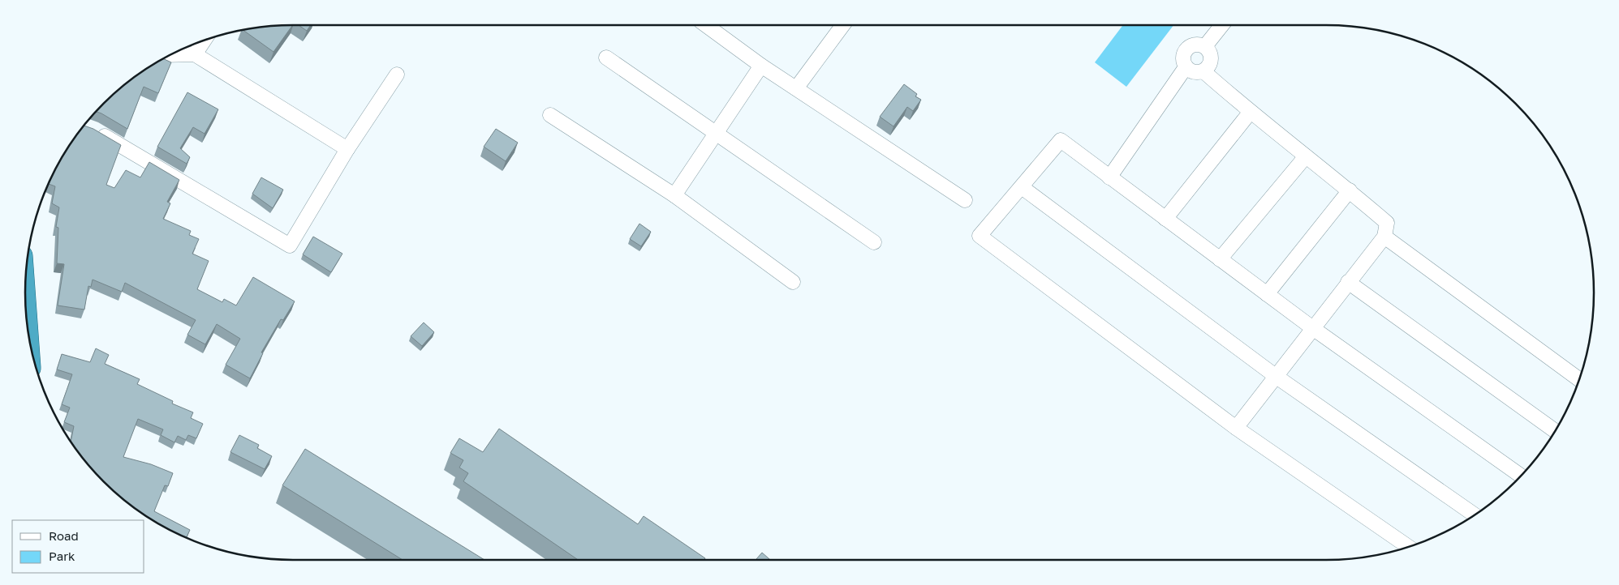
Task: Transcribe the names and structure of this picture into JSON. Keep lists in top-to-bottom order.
{
  "legend": ["Road", "Park"]
}
